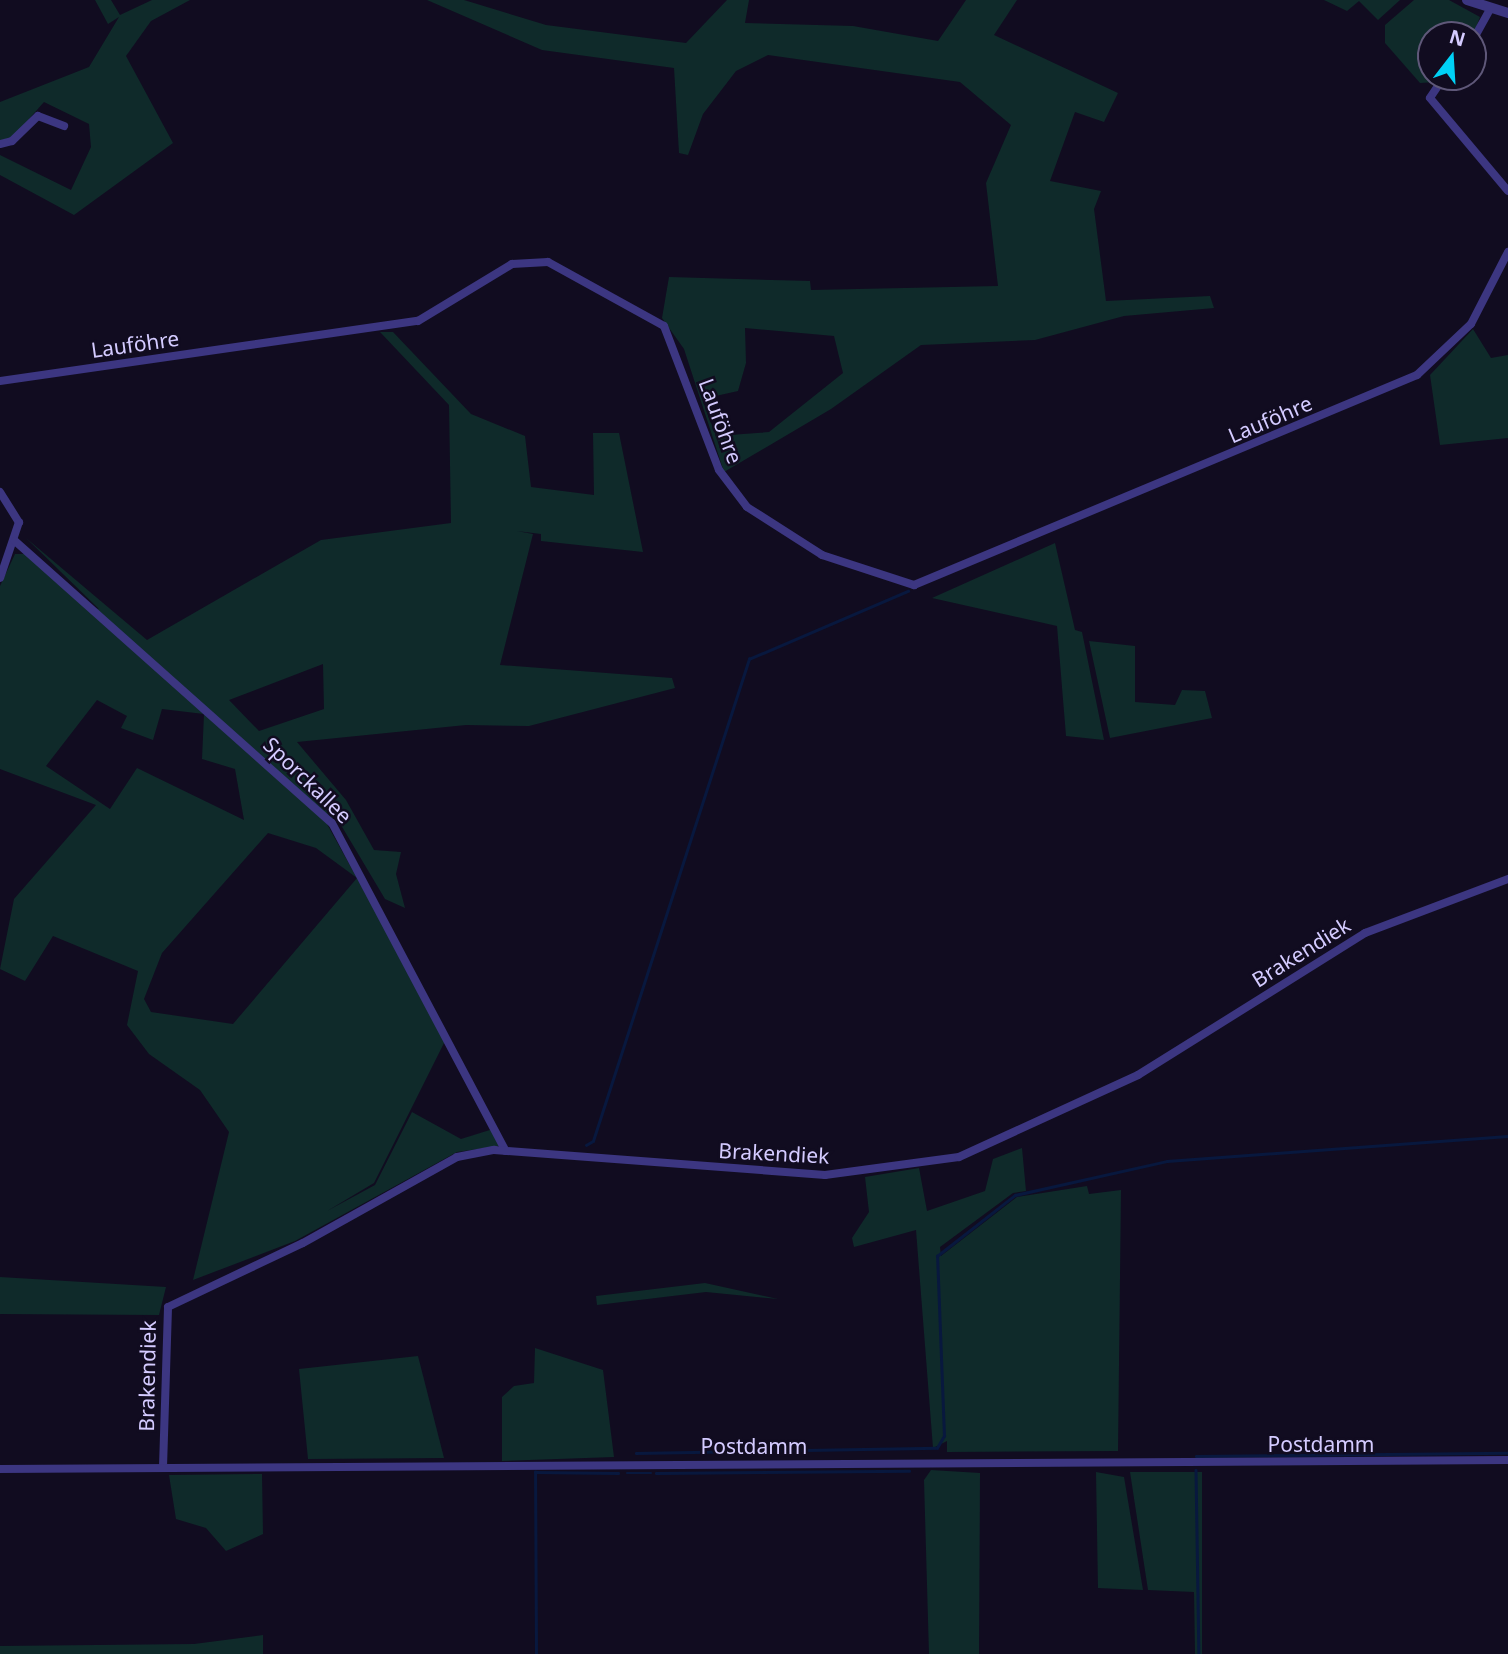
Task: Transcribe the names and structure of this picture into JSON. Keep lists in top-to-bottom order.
{
  "streets": {
    "street": [
      "Lauföhre",
      "Sporckallee",
      "Brakendiek",
      "Postdamm"
    ]
  },
  "crossings": [
    ["Sporckallee", "Brakendiek"],
    ["Brakendiek", "Postdamm"]
  ],
  "north": "top"
}
